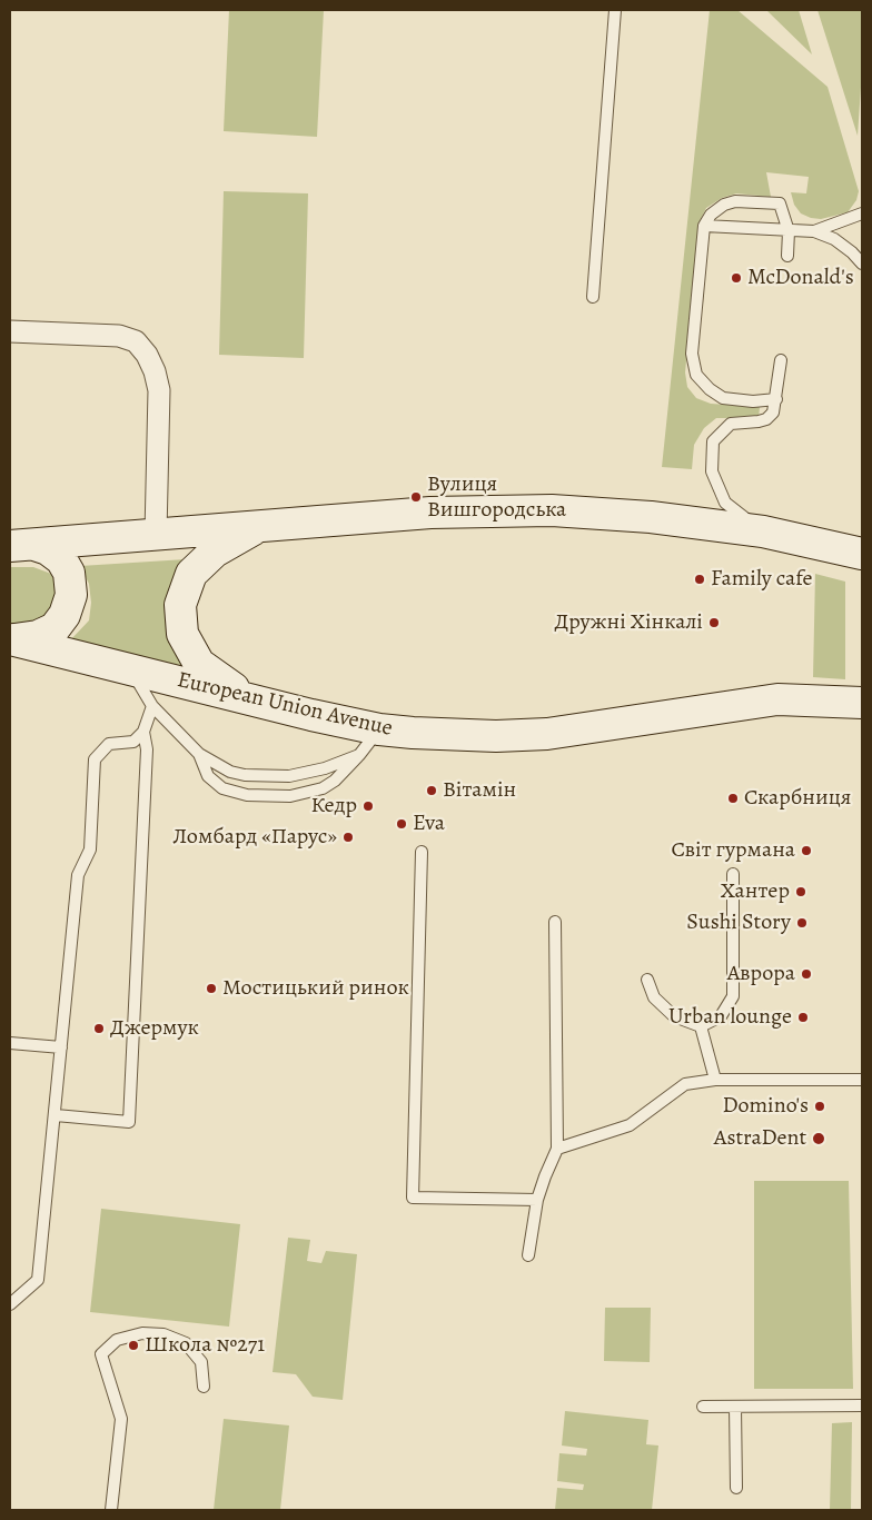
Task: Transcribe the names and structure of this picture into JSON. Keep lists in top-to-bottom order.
{
  "streets": {
    "main road": ["European Union Avenue"]
  },
  "places": [
    "McDonald's",
    "Вулиця Вишгородська",
    "Family cafe",
    "Дружні Хінкалі",
    "Вітамін",
    "Скарбниця",
    "Кедр",
    "Eva",
    "Ломбард «Парус»",
    "Світ гурмана",
    "Хантер",
    "Sushi Story",
    "Аврора",
    "Мостицький ринок",
    "Urban lounge",
    "Джермук",
    "Domino's",
    "AstraDent",
    "Школа №271"
  ]
}
